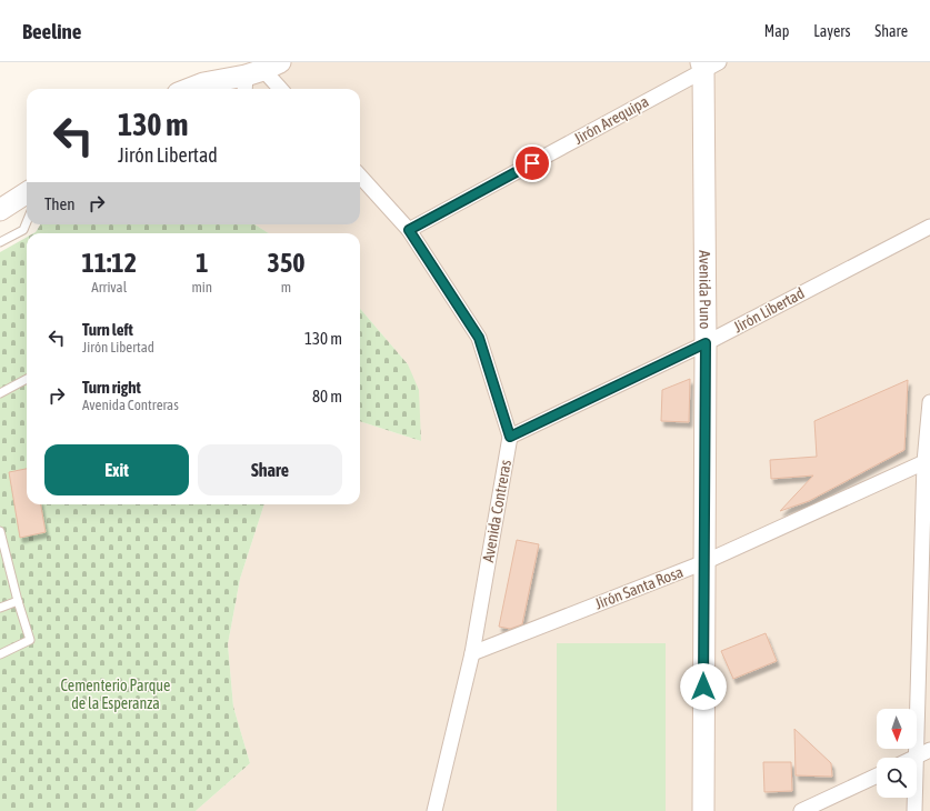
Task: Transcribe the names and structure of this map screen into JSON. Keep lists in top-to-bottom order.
{
  "streets": {
    "street": [
      "Jirón Arequipa",
      "Avenida Puno",
      "Jirón Libertad",
      "Avenida Contreras",
      "Jirón Santa Rosa"
    ]
  },
  "crossings": [
    ["Jirón Arequipa", "Avenida Puno"],
    ["Jirón Arequipa", "Avenida Contreras"],
    ["Avenida Puno", "Jirón Libertad"],
    ["Avenida Puno", "Jirón Santa Rosa"],
    ["Jirón Libertad", "Avenida Contreras"],
    ["Avenida Contreras", "Jirón Santa Rosa"]
  ],
  "parks": ["Cementerio Parque de la Esperanza"],
  "north": "bottom",
  "page": {
    "header": "Beeline",
    "nav": ["Map", "Layers", "Share"],
    "turn": ["130 m", "Jirón Libertad"],
    "then": "Then",
    "eta": [
      "11:12",
      "Arrival",
      "1",
      "min",
      "350",
      "m"
    ],
    "list": [
      {
        "name": "Turn left",
        "note": "Jirón Libertad",
        "value": "130 m"
      },
      {
        "name": "Turn right",
        "note": "Avenida Contreras",
        "value": "80 m"
      }
    ],
    "buttons": ["Exit", "Share"]
  }
}
